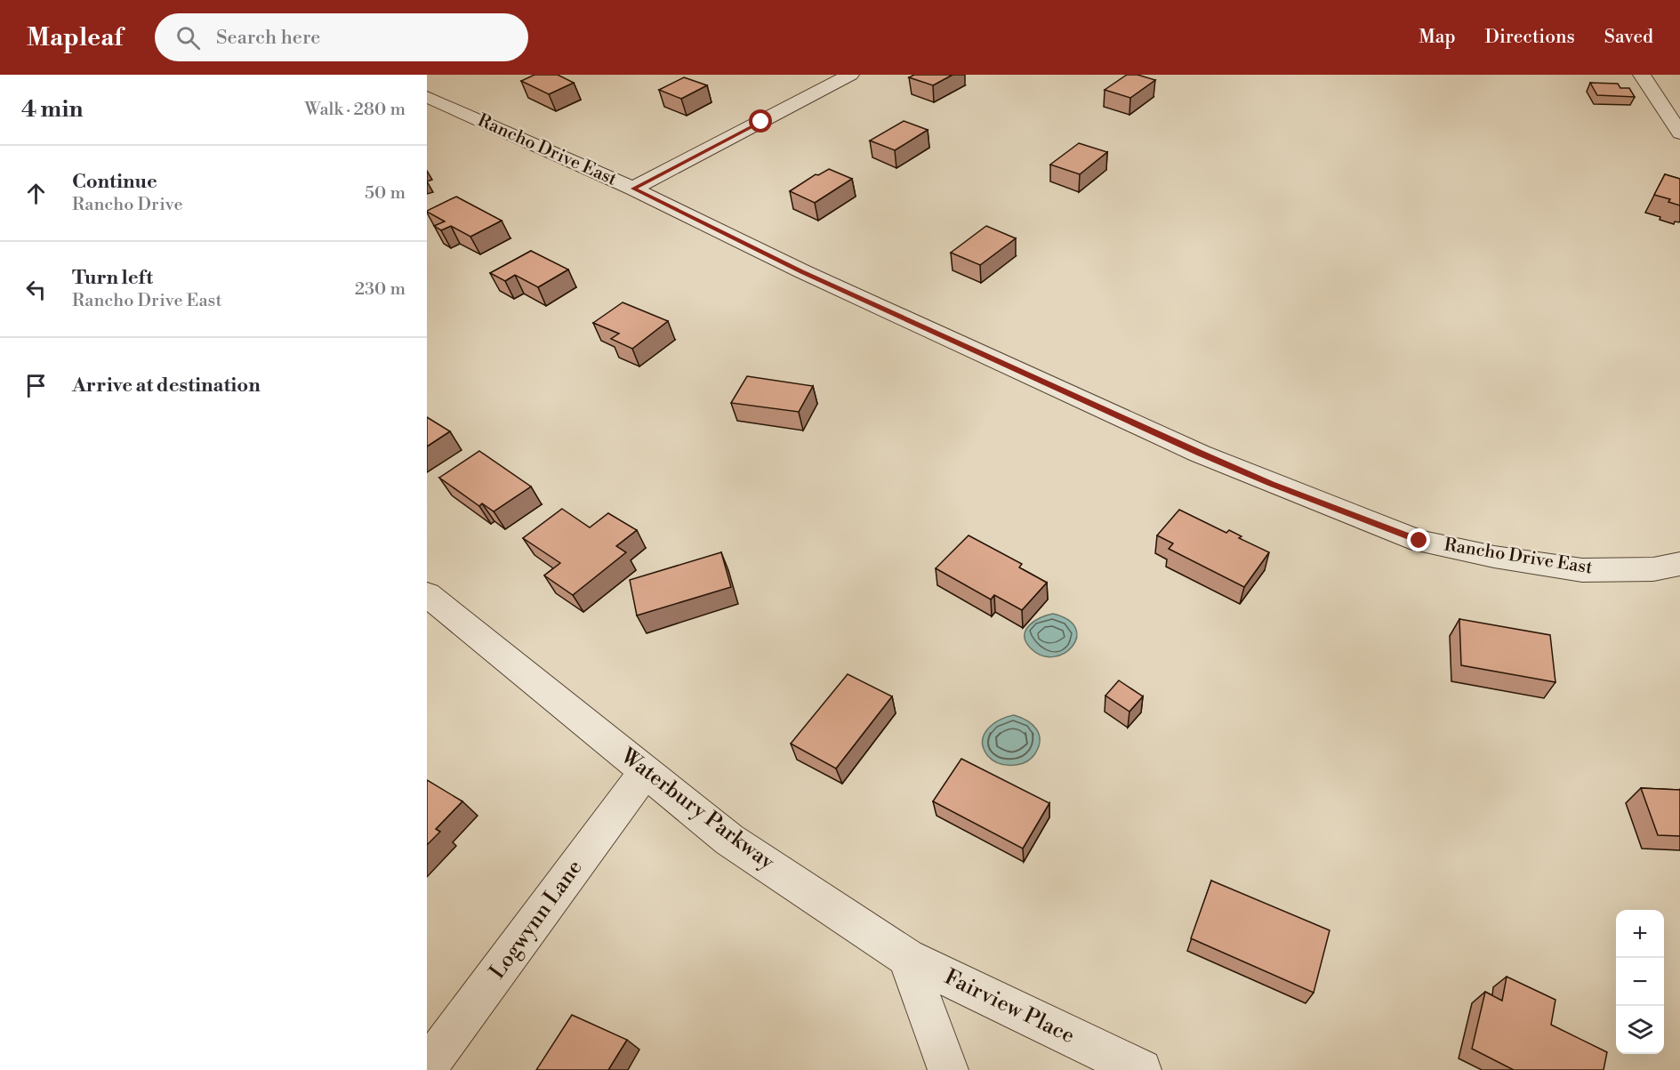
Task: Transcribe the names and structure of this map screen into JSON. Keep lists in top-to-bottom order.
{
  "streets": {
    "street": [
      "Rancho Drive East",
      "Waterbury Parkway",
      "Logwynn Lane",
      "Fairview Place"
    ]
  },
  "crossings": [
    ["Waterbury Parkway", "Logwynn Lane"],
    ["Waterbury Parkway", "Fairview Place"]
  ],
  "page": {
    "header": "Mapleaf",
    "search": "Search here",
    "nav": ["Map", "Directions", "Saved"],
    "heading": ["4 min", "Walk · 280 m"],
    "list": [
      ["Continue", "Rancho Drive", "50 m"],
      ["Turn left", "Rancho Drive East", "230 m"],
      "Arrive at destination"
    ],
    "map_buttons": ["+", "−"]
  }
}
